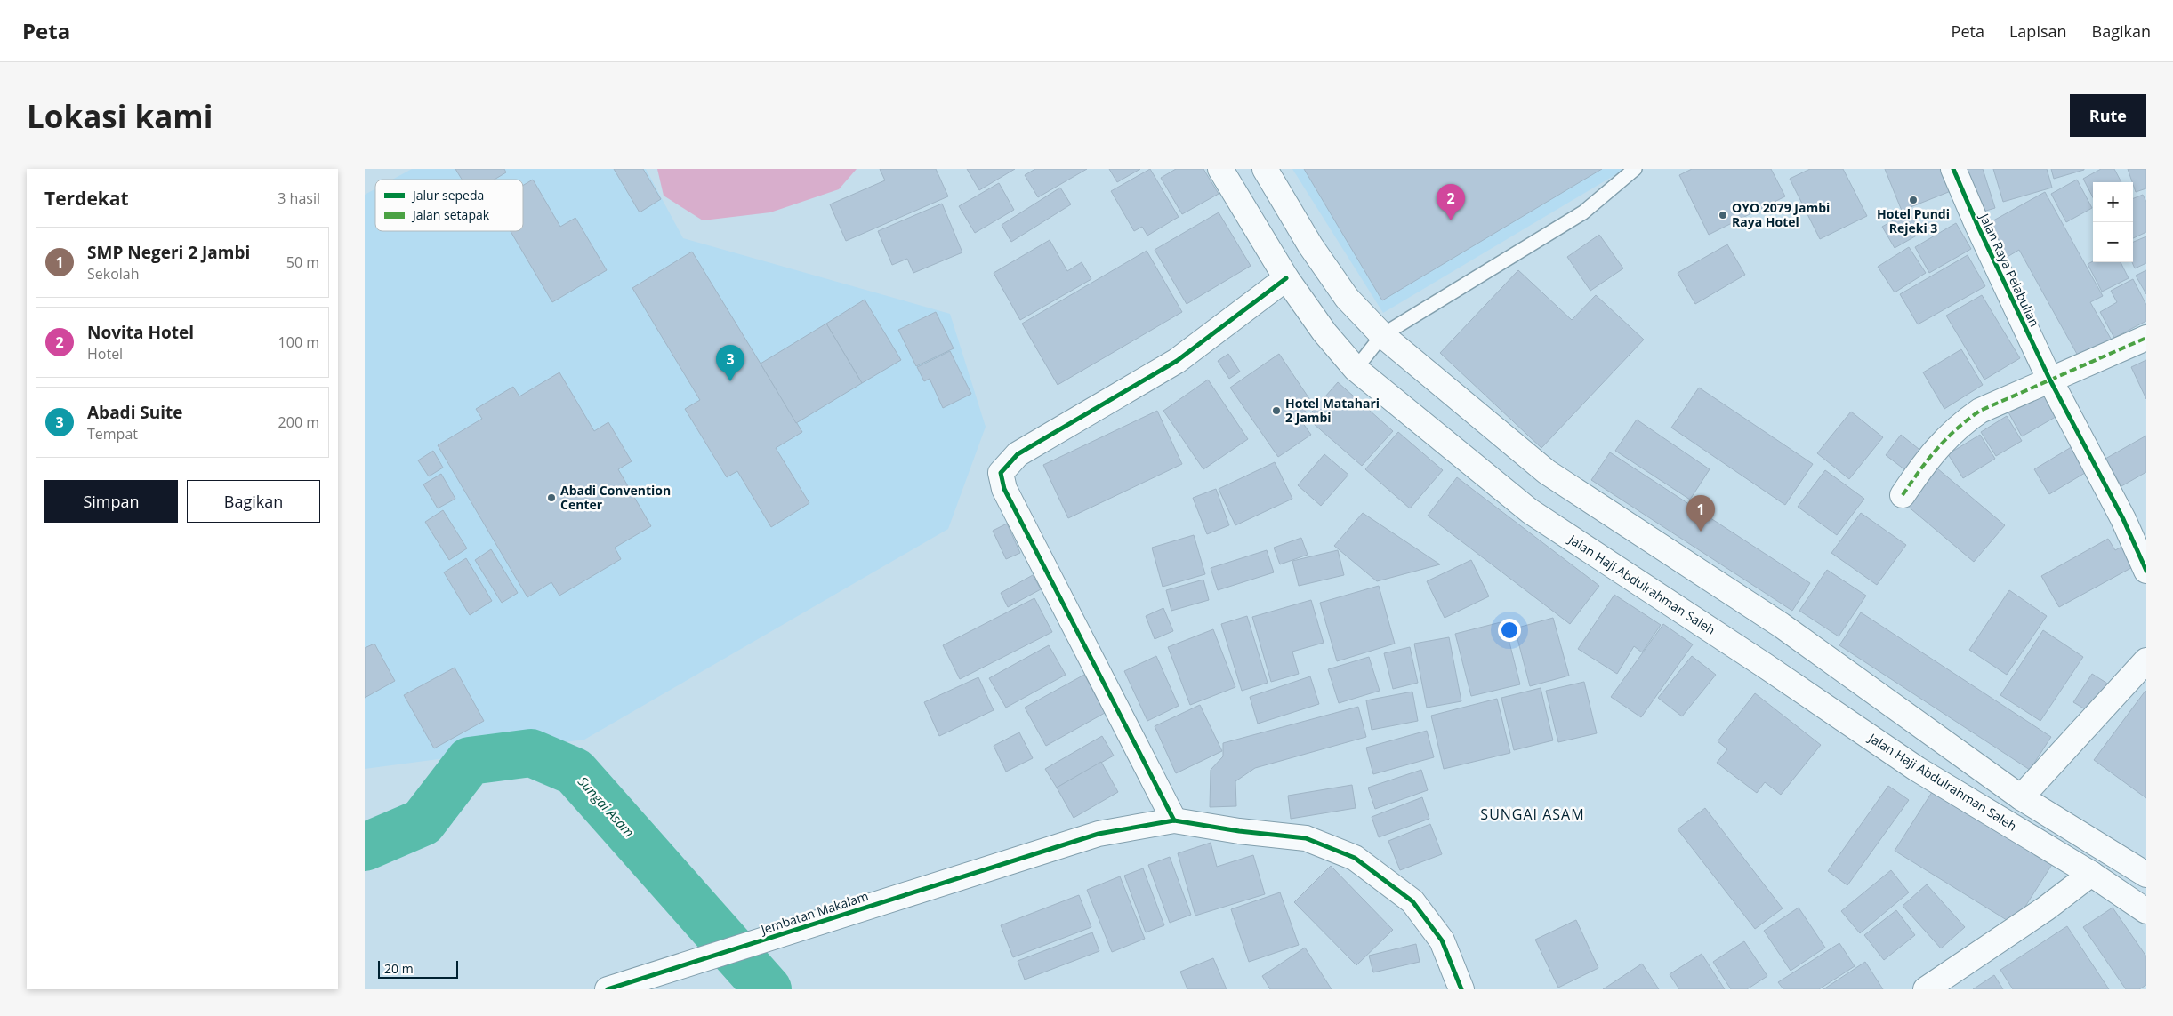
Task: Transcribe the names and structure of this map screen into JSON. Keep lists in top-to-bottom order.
{
  "streets": {
    "main road": ["Jalan Raya Pelabulian", "Jalan Haji Abdulrahman Saleh", "Jembatan Makalam"]
  },
  "districts": ["SUNGAI ASAM"],
  "water": ["Sungai Asam"],
  "places": [
    "Hotel Pundi Rejeki 3",
    "OYO 2079 Jambi Raya Hotel",
    "Hotel Matahari 2 Jambi",
    "Abadi Convention Center"
  ],
  "legend": ["Jalur sepeda", "Jalan setapak"],
  "scale_bar": "20 m",
  "page": {
    "header": "Peta",
    "nav": ["Peta", "Lapisan", "Bagikan"],
    "buttons": [
      "Rute",
      ["Simpan", "Bagikan"]
    ],
    "title": "Lokasi kami",
    "heading": ["Terdekat", "3 hasil"],
    "map_buttons": ["+", "−"],
    "pins": ["2", "3", "1"],
    "list": [
      {
        "mark": "1",
        "name": "SMP Negeri 2 Jambi",
        "note": "Sekolah",
        "value": "50 m"
      },
      {
        "mark": "2",
        "name": "Novita Hotel",
        "note": "Hotel",
        "value": "100 m"
      },
      {
        "mark": "3",
        "name": "Abadi Suite",
        "note": "Tempat",
        "value": "200 m"
      }
    ],
    "scale": "20 m"
  }
}
